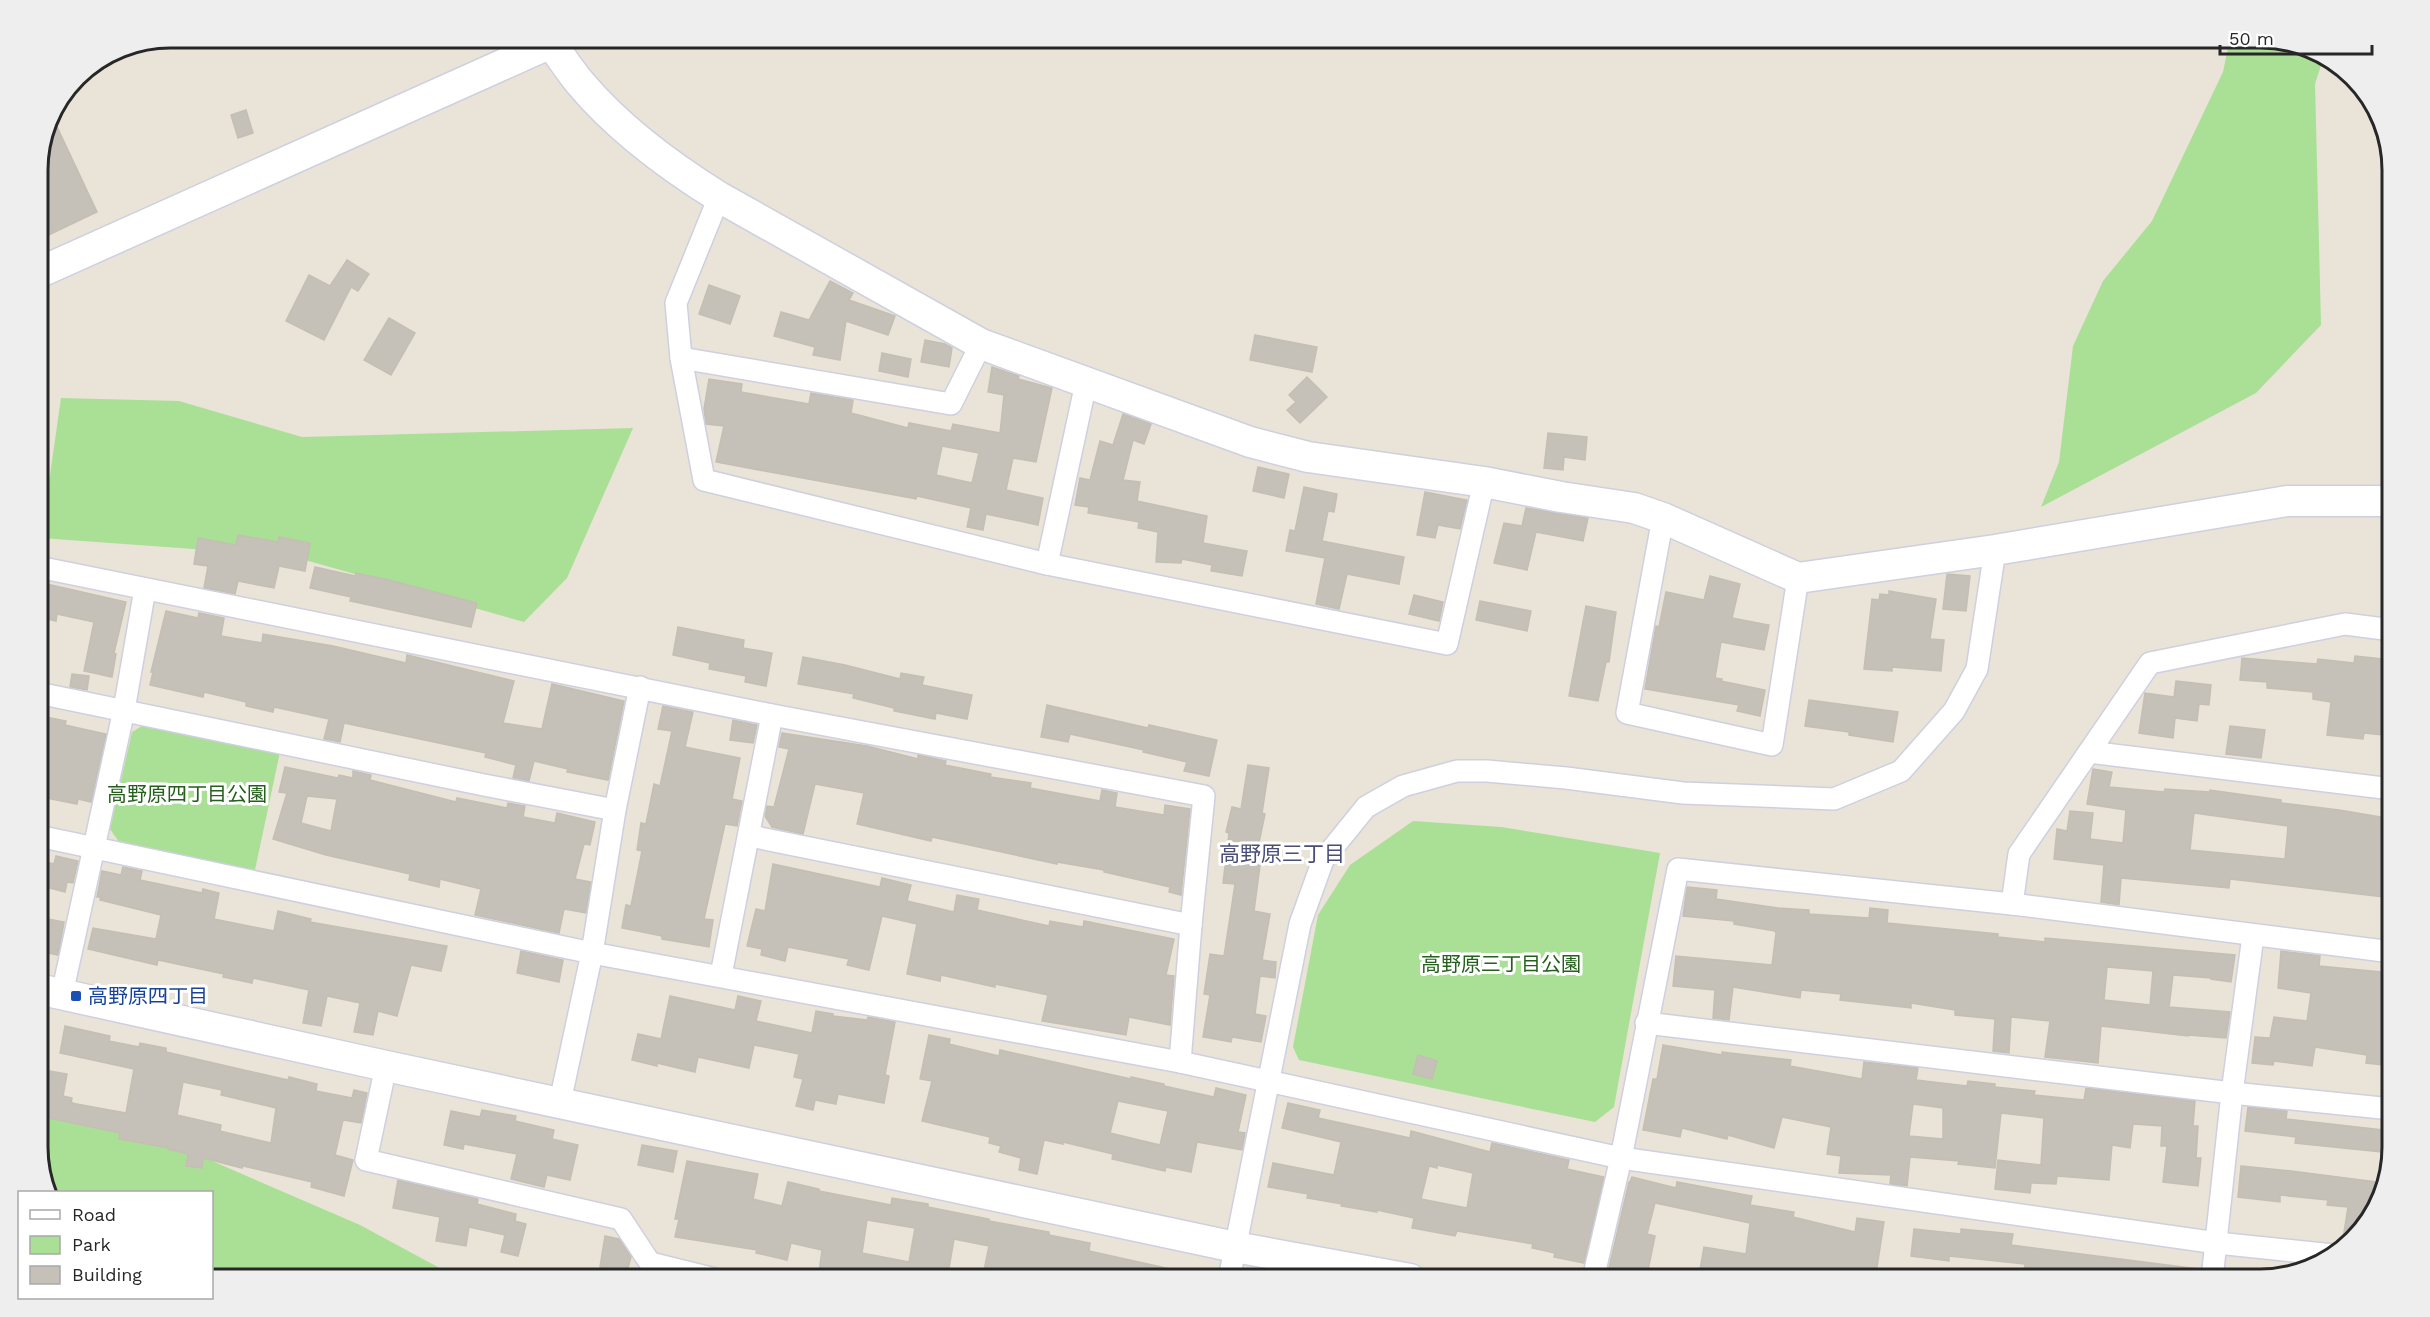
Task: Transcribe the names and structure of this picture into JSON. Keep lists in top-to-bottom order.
{
  "districts": ["高野原三丁目"],
  "parks": ["高野原四丁目公園", "高野原三丁目公園"],
  "places": {
    "transit": ["高野原四丁目"]
  },
  "legend": ["Road", "Park", "Building"],
  "scale_bar": "50 m"
}
